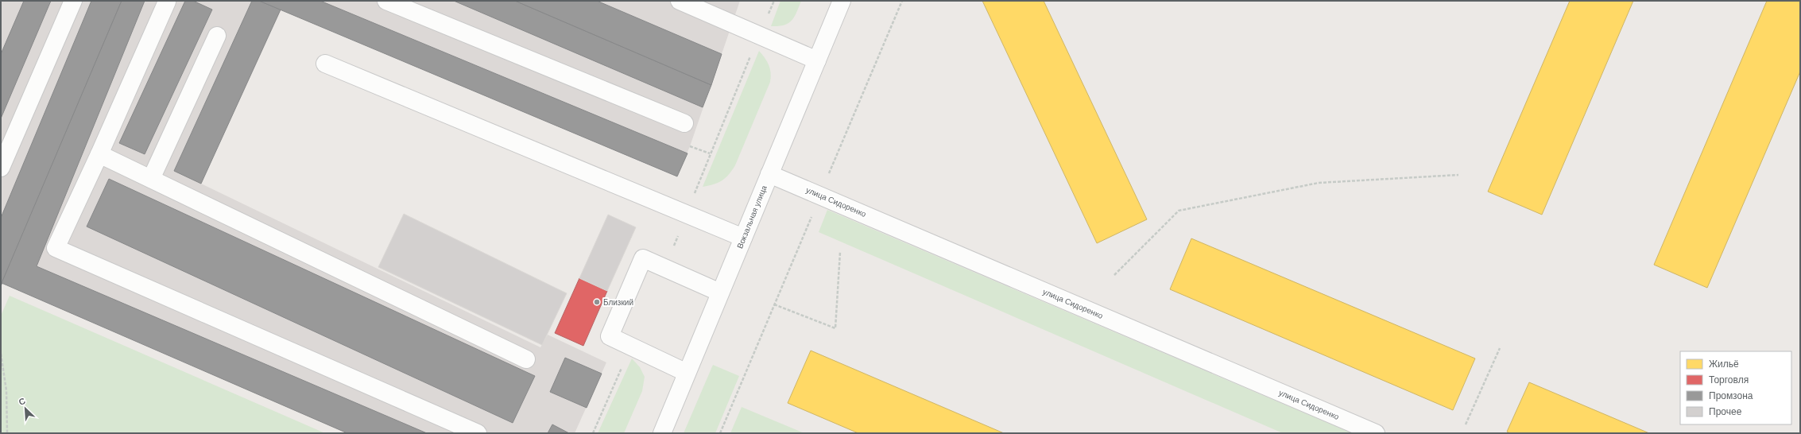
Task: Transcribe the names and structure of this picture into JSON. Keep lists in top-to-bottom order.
{
  "streets": {
    "street": ["улица Сидоренко", "Вокзальная улица"]
  },
  "crossings": [
    ["улица Сидоренко", "Вокзальная улица"]
  ],
  "places": ["Близкий"],
  "legend": [
    "Жильё",
    "Торговля",
    "Промзона",
    "Прочее"
  ],
  "north": "top left"
}
